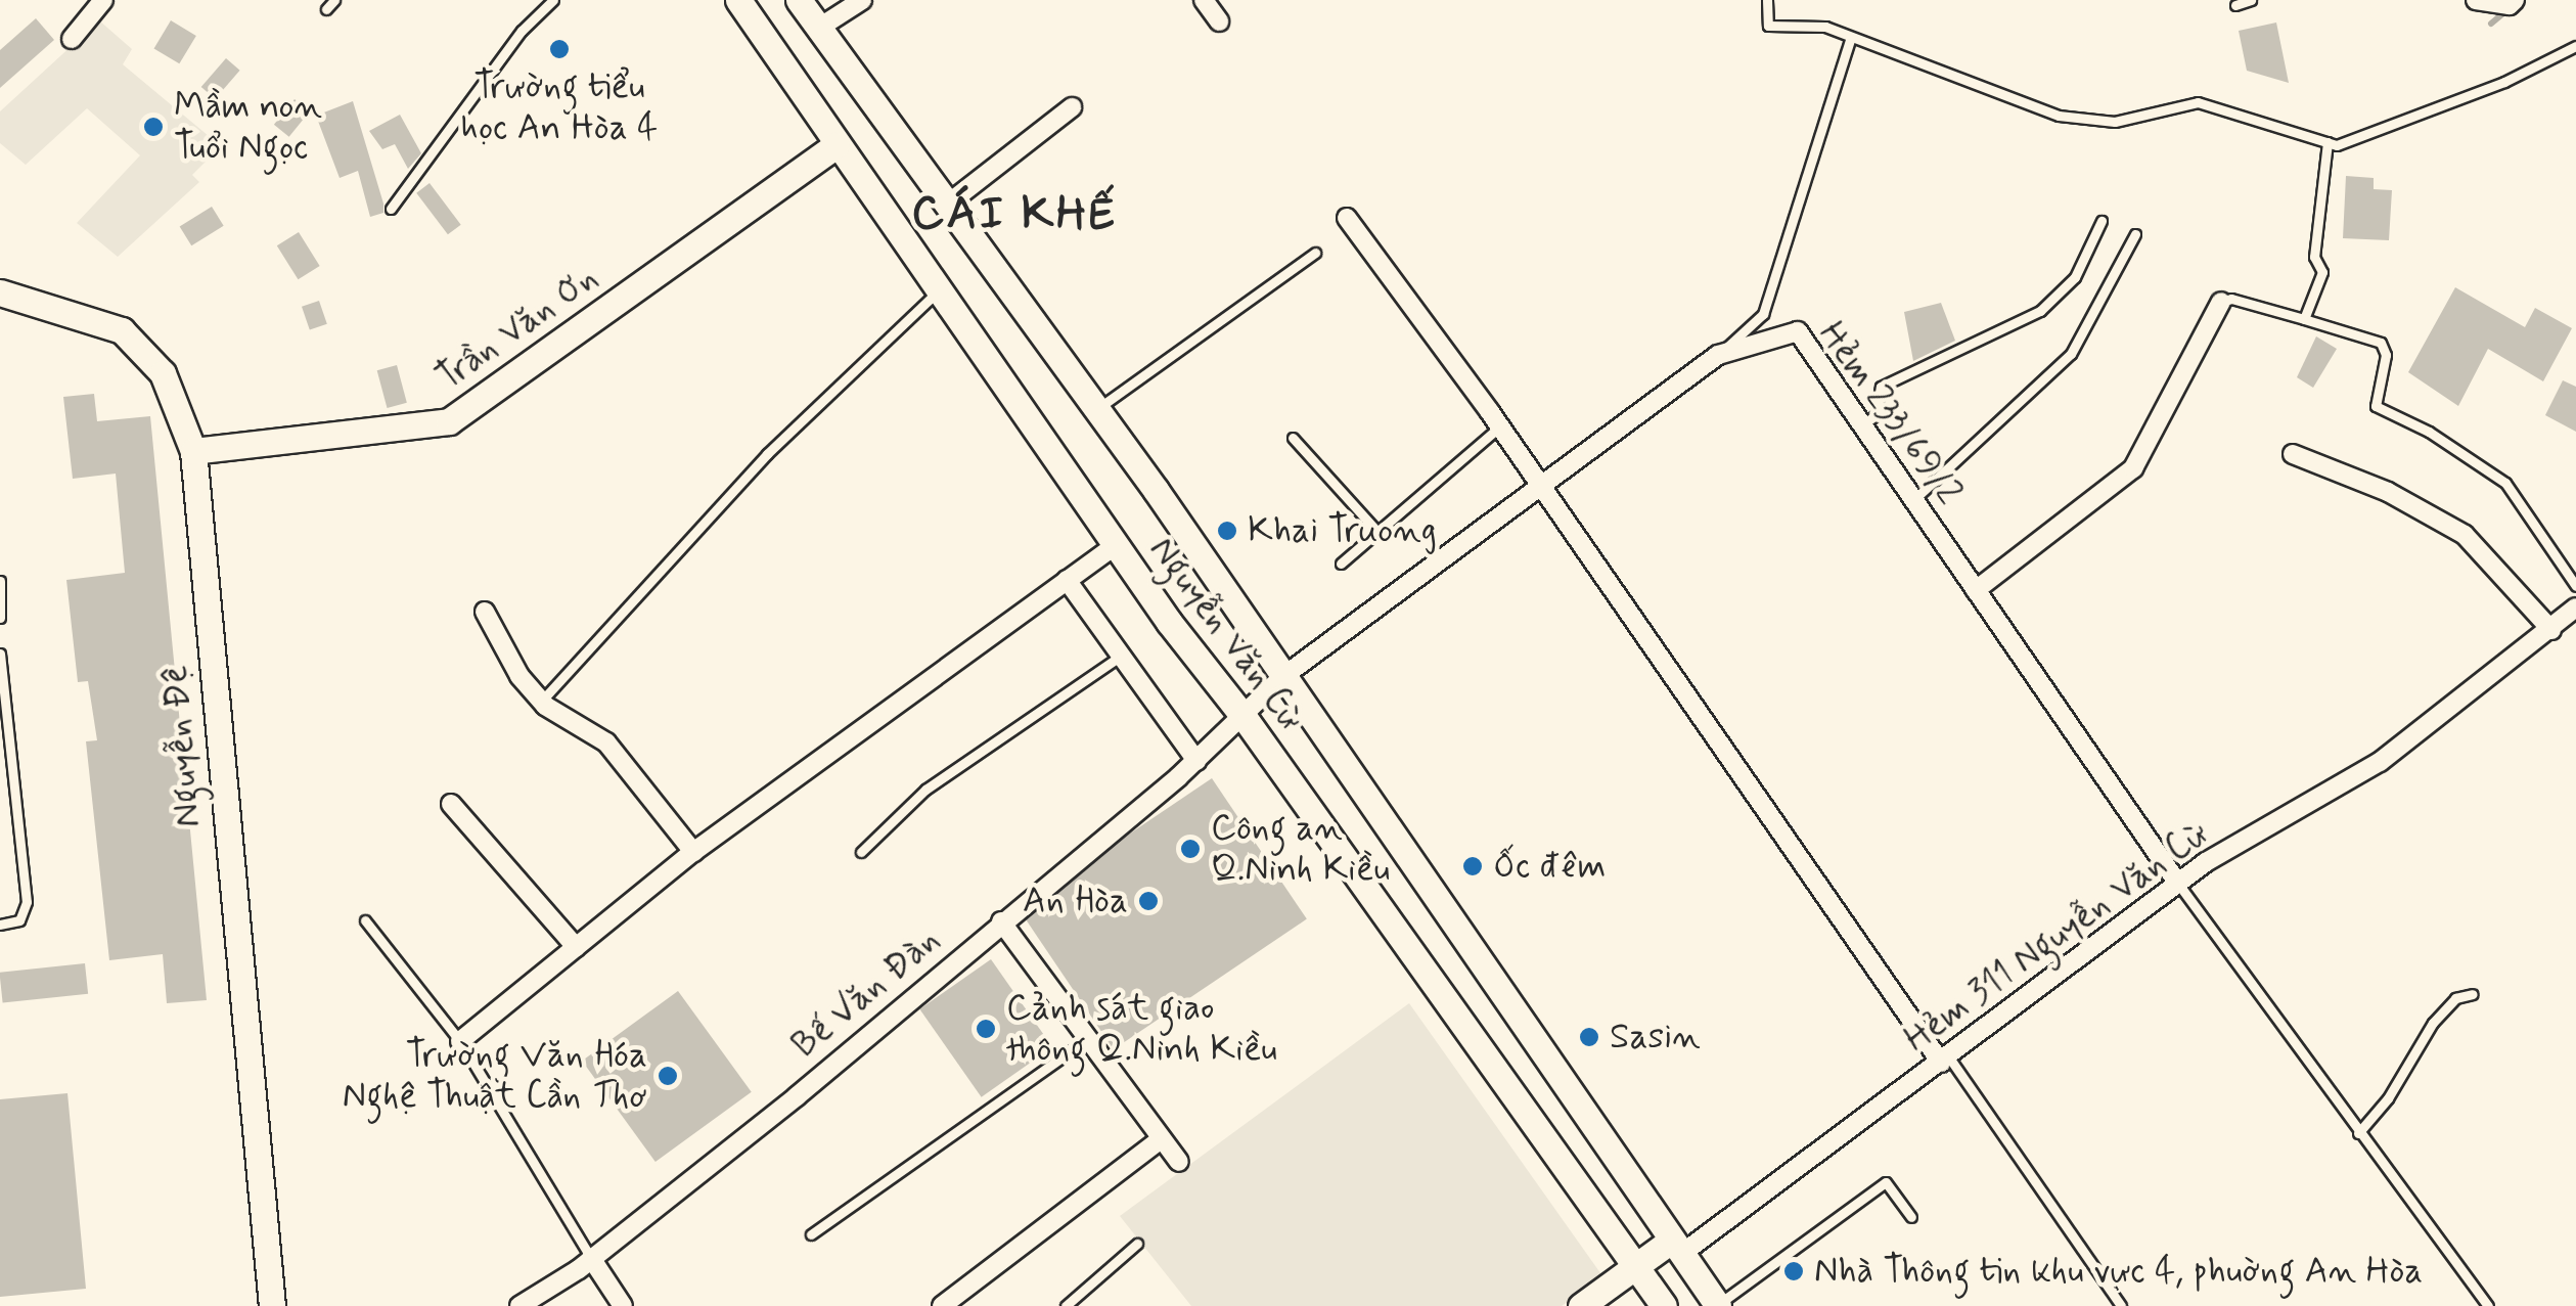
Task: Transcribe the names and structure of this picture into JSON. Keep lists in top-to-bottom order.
{
  "streets": {
    "main road": ["Trần Văn Ơn", "Nguyễn Văn Cừ", "Nguyễn Đệ"],
    "street": ["Hẻm 233/69/2", "Hẻm 311 Nguyễn Văn Cừ", "Bế Văn Đàn"]
  },
  "crossings": [
    ["Trần Văn Ơn", "Nguyễn Văn Cừ"],
    ["Trần Văn Ơn", "Nguyễn Đệ"],
    ["Hẻm 233/69/2", "Nguyễn Văn Cừ"],
    ["Hẻm 233/69/2", "Hẻm 311 Nguyễn Văn Cừ"],
    ["Hẻm 233/69/2", "Bế Văn Đàn"],
    ["Nguyễn Văn Cừ", "Hẻm 311 Nguyễn Văn Cừ"],
    ["Nguyễn Văn Cừ", "Bế Văn Đàn"]
  ],
  "districts": ["CÁI KHẾ"],
  "places": [
    "Trường tiểu học An Hòa 4",
    "Mầm non Tuổi Ngọc",
    "Khai Truong",
    "Công an Q.Ninh Kiều",
    "Ốc đêm",
    "An Hòa",
    "Cảnh sát giao thông Q.Ninh Kiều",
    "Sasin",
    "Trường Văn Hóa Nghệ Thuật Cần Thơ",
    "Nhà Thông tin khu vực 4, phuờng An Hòa"
  ]
}
